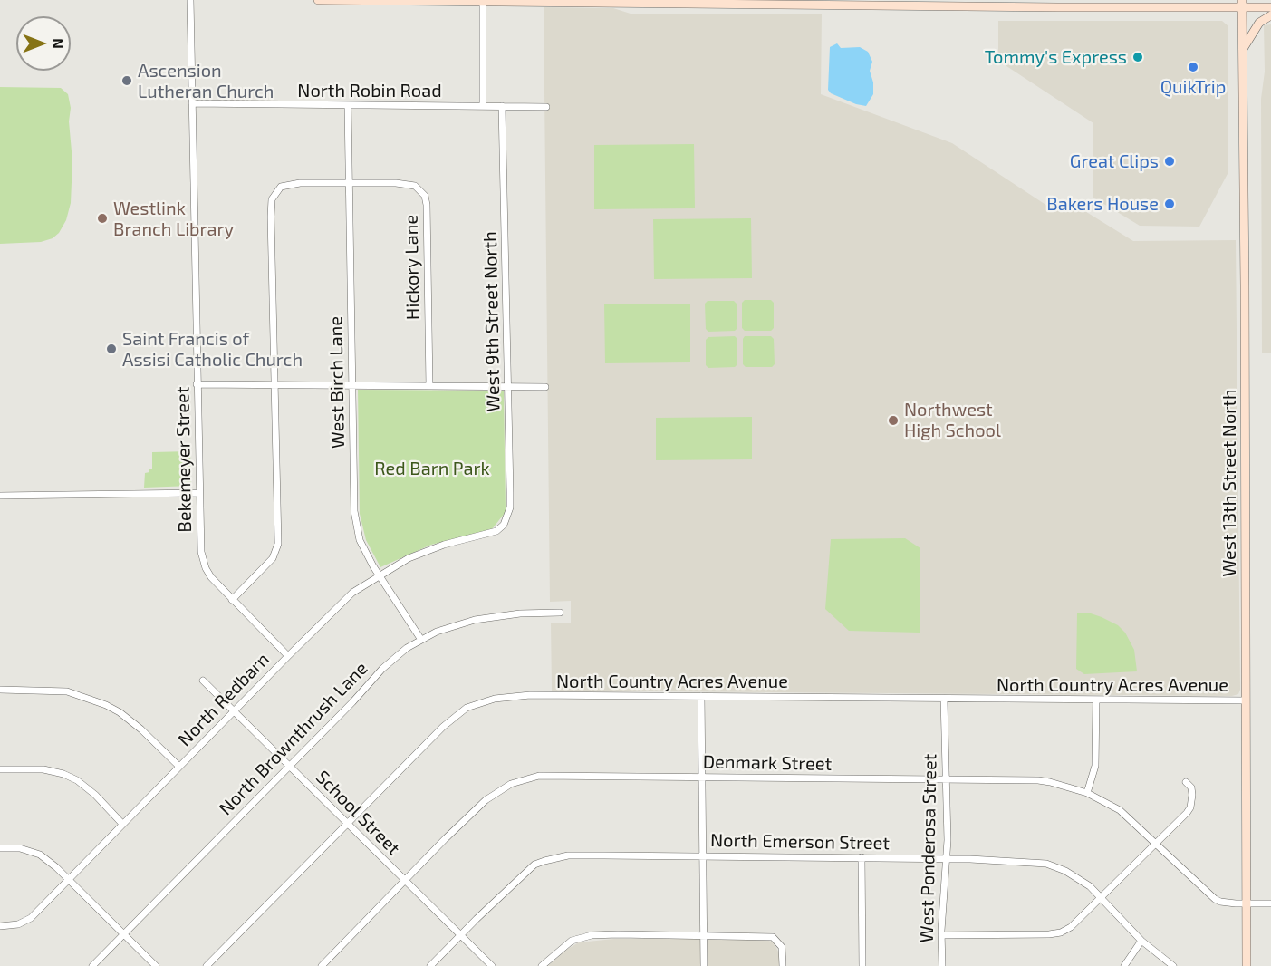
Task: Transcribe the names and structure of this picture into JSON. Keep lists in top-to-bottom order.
{
  "streets": {
    "street": [
      "North Robin Road",
      "Hickory Lane",
      "West 9th Street North",
      "West Birch Lane",
      "Bekemeyer Street",
      "West 13th Street North",
      "North Country Acres Avenue",
      "North Redbarn",
      "North Brownthrush Lane",
      "Denmark Street",
      "School Street",
      "North Emerson Street",
      "West Ponderosa Street"
    ]
  },
  "crossings": [
    ["North Robin Road", "West 9th Street North"],
    ["North Robin Road", "West Birch Lane"],
    ["North Robin Road", "Bekemeyer Street"],
    ["Hickory Lane", "West Birch Lane"],
    ["West 9th Street North", "North Redbarn"],
    ["West Birch Lane", "North Redbarn"],
    ["West Birch Lane", "North Brownthrush Lane"],
    ["Bekemeyer Street", "North Redbarn"],
    ["West 13th Street North", "North Country Acres Avenue"],
    ["West 13th Street North", "Denmark Street"],
    ["North Country Acres Avenue", "School Street"],
    ["North Country Acres Avenue", "West Ponderosa Street"],
    ["North Redbarn", "School Street"],
    ["North Brownthrush Lane", "School Street"],
    ["Denmark Street", "School Street"],
    ["Denmark Street", "West Ponderosa Street"],
    ["School Street", "North Emerson Street"],
    ["North Emerson Street", "West Ponderosa Street"]
  ],
  "parks": ["Red Barn Park"],
  "places": [
    "Tommy's Express",
    "QuikTrip",
    "Ascension Lutheran Church",
    "Great Clips",
    "Bakers House",
    "Westlink Branch Library",
    "Saint Francis of Assisi Catholic Church",
    "Northwest High School"
  ],
  "north": "right"
}
